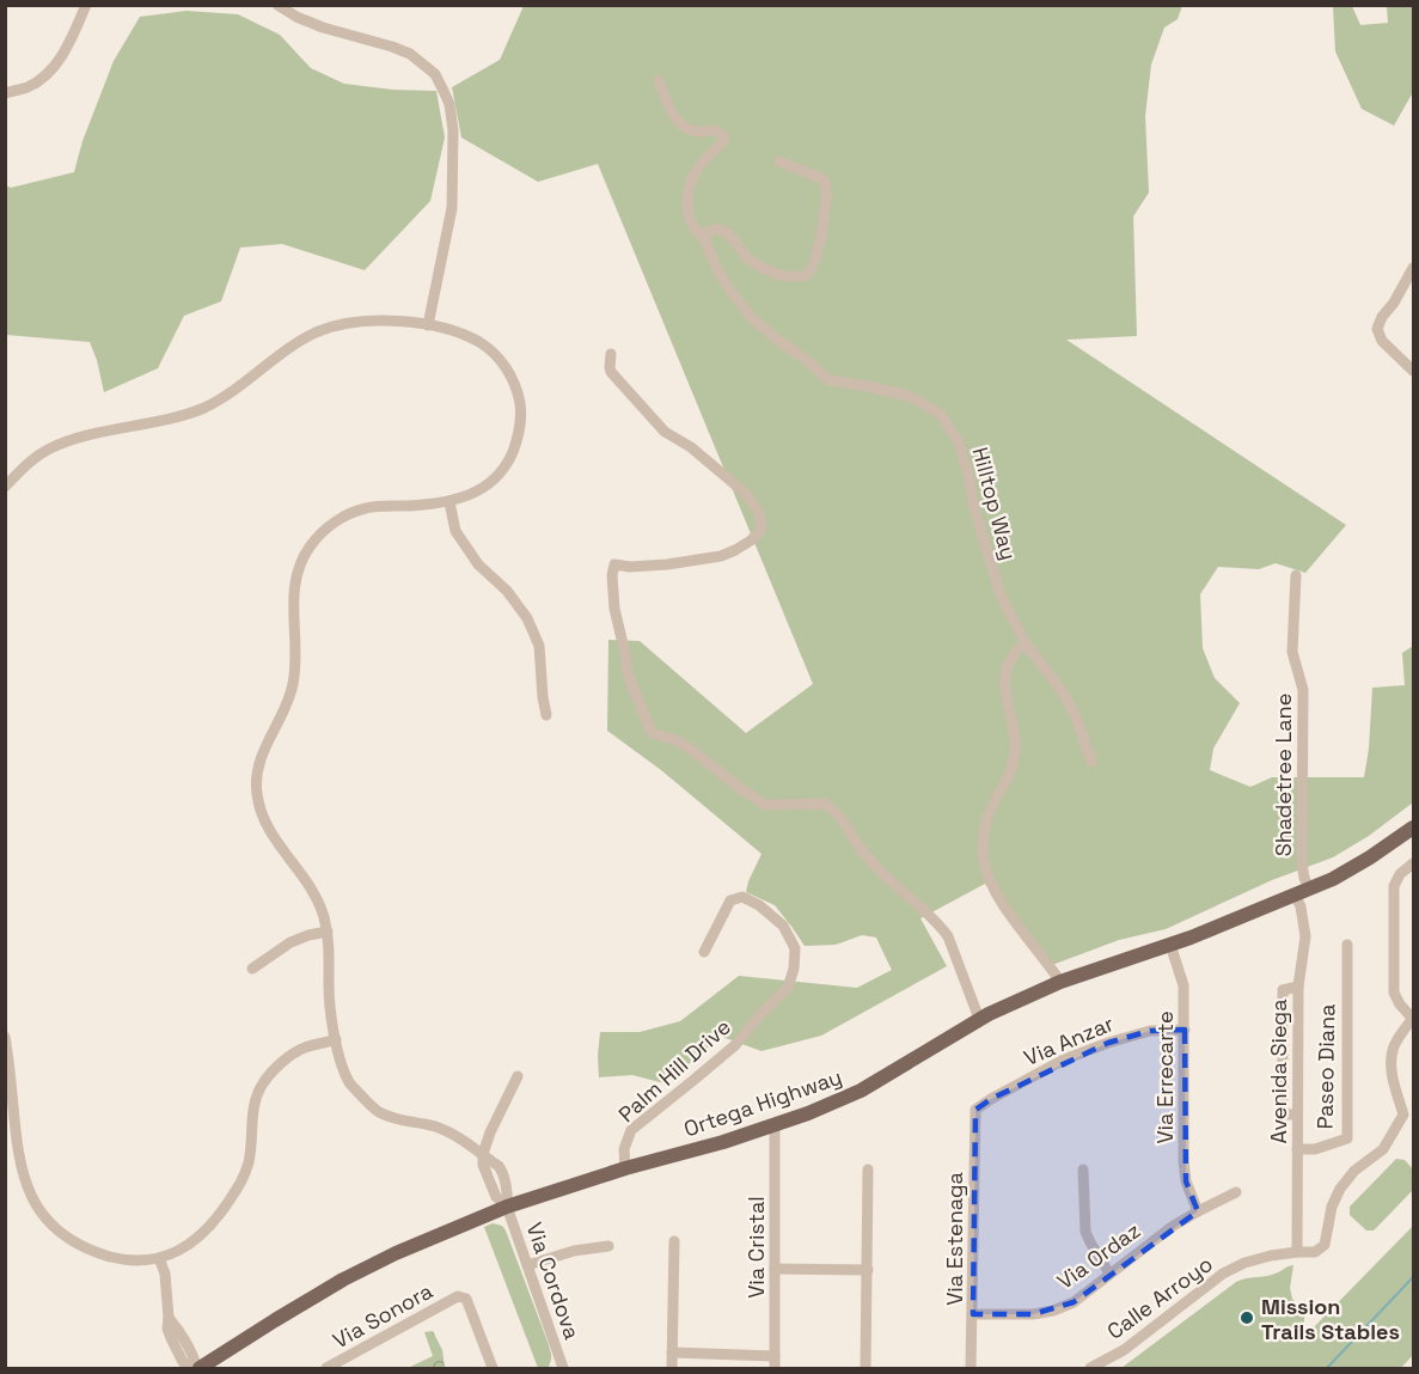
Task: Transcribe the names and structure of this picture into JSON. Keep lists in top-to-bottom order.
{
  "streets": {
    "main road": ["Ortega Highway"],
    "street": [
      "Hilltop Way",
      "Shadetree Lane",
      "Via Anzar",
      "Paseo Diana",
      "Palm Hill Drive",
      "Avenida Siega",
      "Via Errecarte",
      "Via Estenaga",
      "Via Cristal",
      "Via Ordaz",
      "Via Cordova",
      "Calle Arroyo",
      "Via Sonora"
    ]
  },
  "crossings": [
    ["Shadetree Lane", "Avenida Siega"],
    ["Shadetree Lane", "Ortega Highway"],
    ["Via Anzar", "Via Errecarte"],
    ["Via Anzar", "Via Estenaga"],
    ["Paseo Diana", "Avenida Siega"],
    ["Palm Hill Drive", "Ortega Highway"],
    ["Avenida Siega", "Ortega Highway"],
    ["Avenida Siega", "Calle Arroyo"],
    ["Via Errecarte", "Ortega Highway"],
    ["Via Errecarte", "Via Ordaz"],
    ["Ortega Highway", "Via Cristal"],
    ["Ortega Highway", "Via Cordova"],
    ["Via Estenaga", "Via Ordaz"]
  ],
  "places": ["Mission Trails Stables"]
}
